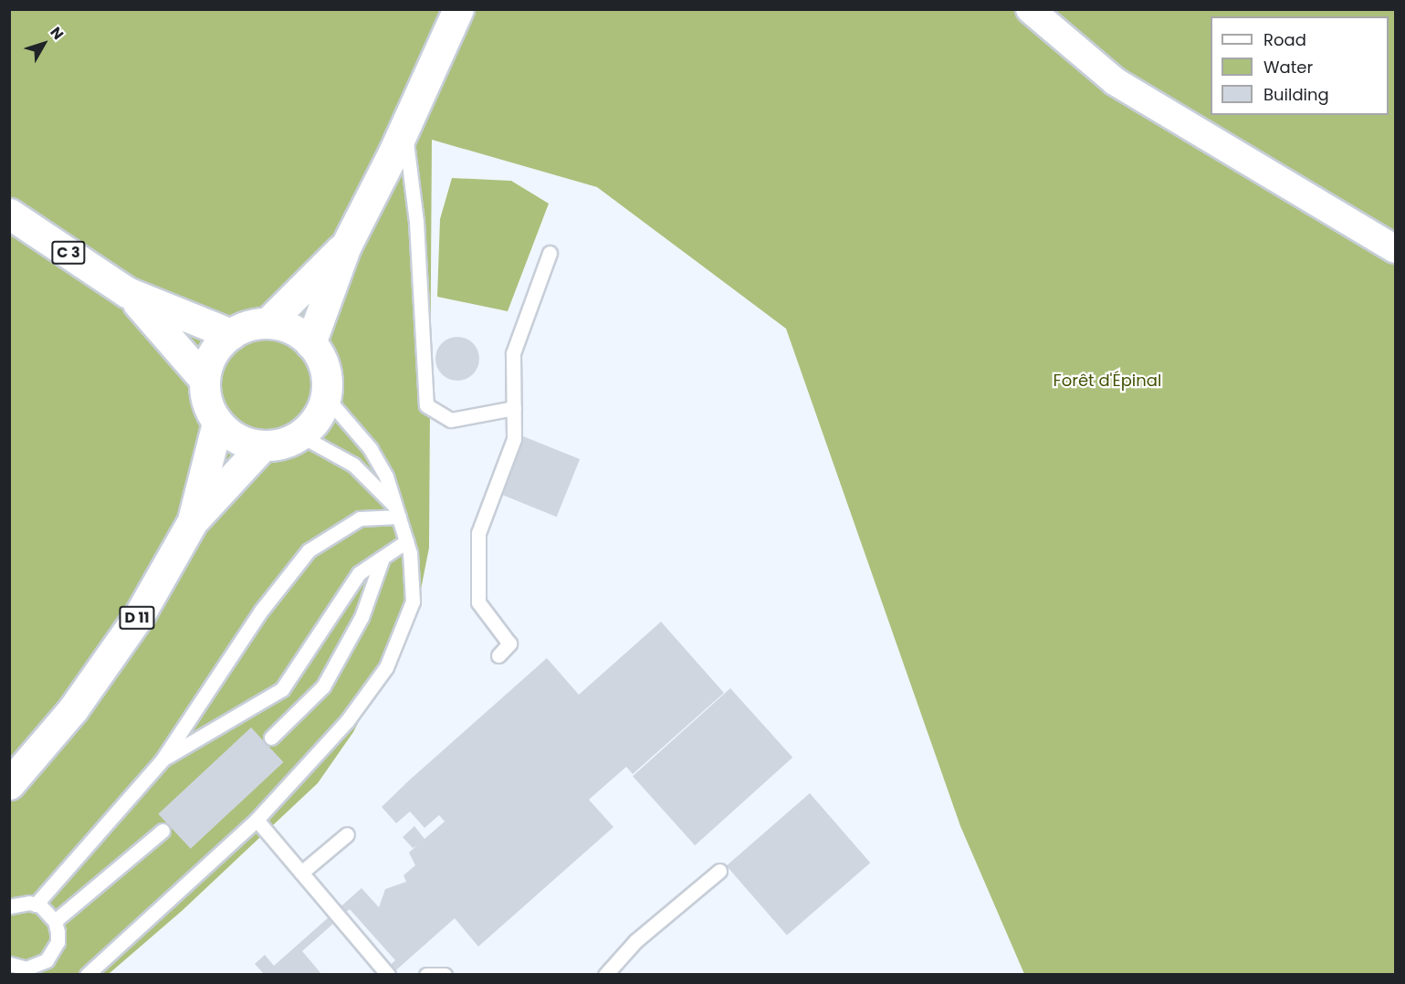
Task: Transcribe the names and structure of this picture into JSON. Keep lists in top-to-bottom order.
{
  "streets": {
    "main road": ["C 3", "D 11"]
  },
  "parks": ["Forêt d'Épinal"],
  "legend": ["Road", "Water", "Building"],
  "north": "top right"
}
